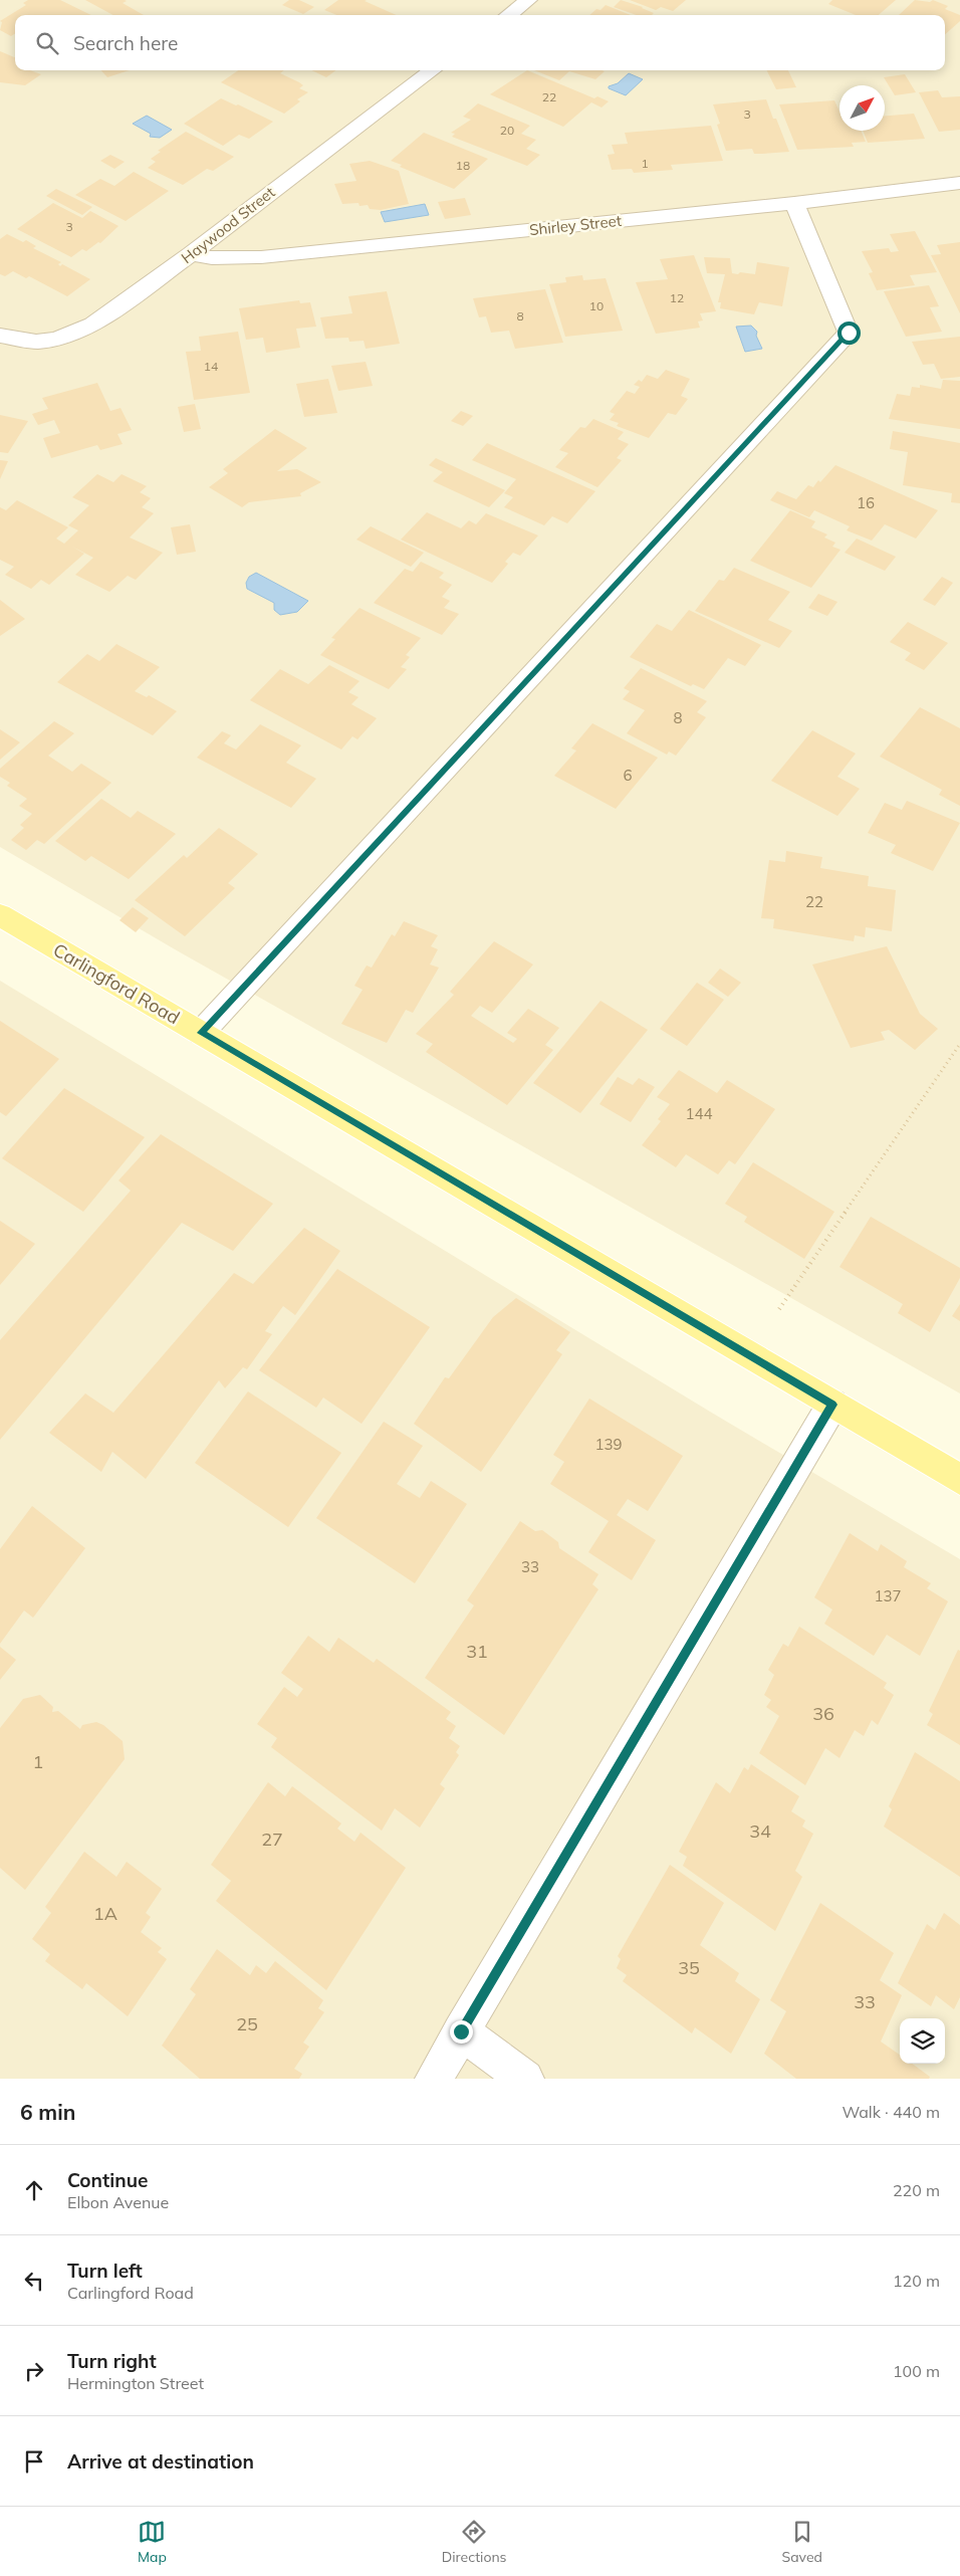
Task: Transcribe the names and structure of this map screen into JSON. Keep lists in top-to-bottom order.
{
  "streets": {
    "main road": ["Carlingford Road"],
    "street": ["Haywood Street", "Shirley Street"]
  },
  "crossings": [
    ["Haywood Street", "Shirley Street"]
  ],
  "house_numbers": [
    "22",
    "3",
    "20",
    "1",
    "18",
    "3",
    "12",
    "10",
    "8",
    "14",
    "16",
    "8",
    "6",
    "22",
    "144",
    "139",
    "33",
    "137",
    "31",
    "36",
    "1",
    "34",
    "27",
    "1A",
    "35",
    "33",
    "25"
  ],
  "north": "top right",
  "page": {
    "search": "Search here",
    "heading": ["6 min", "Walk · 440 m"],
    "list": [
      ["Continue", "Elbon Avenue", "220 m"],
      ["Turn left", "Carlingford Road", "120 m"],
      ["Turn right", "Hermington Street", "100 m"],
      "Arrive at destination"
    ],
    "nav": ["Map", "Directions", "Saved"]
  }
}
